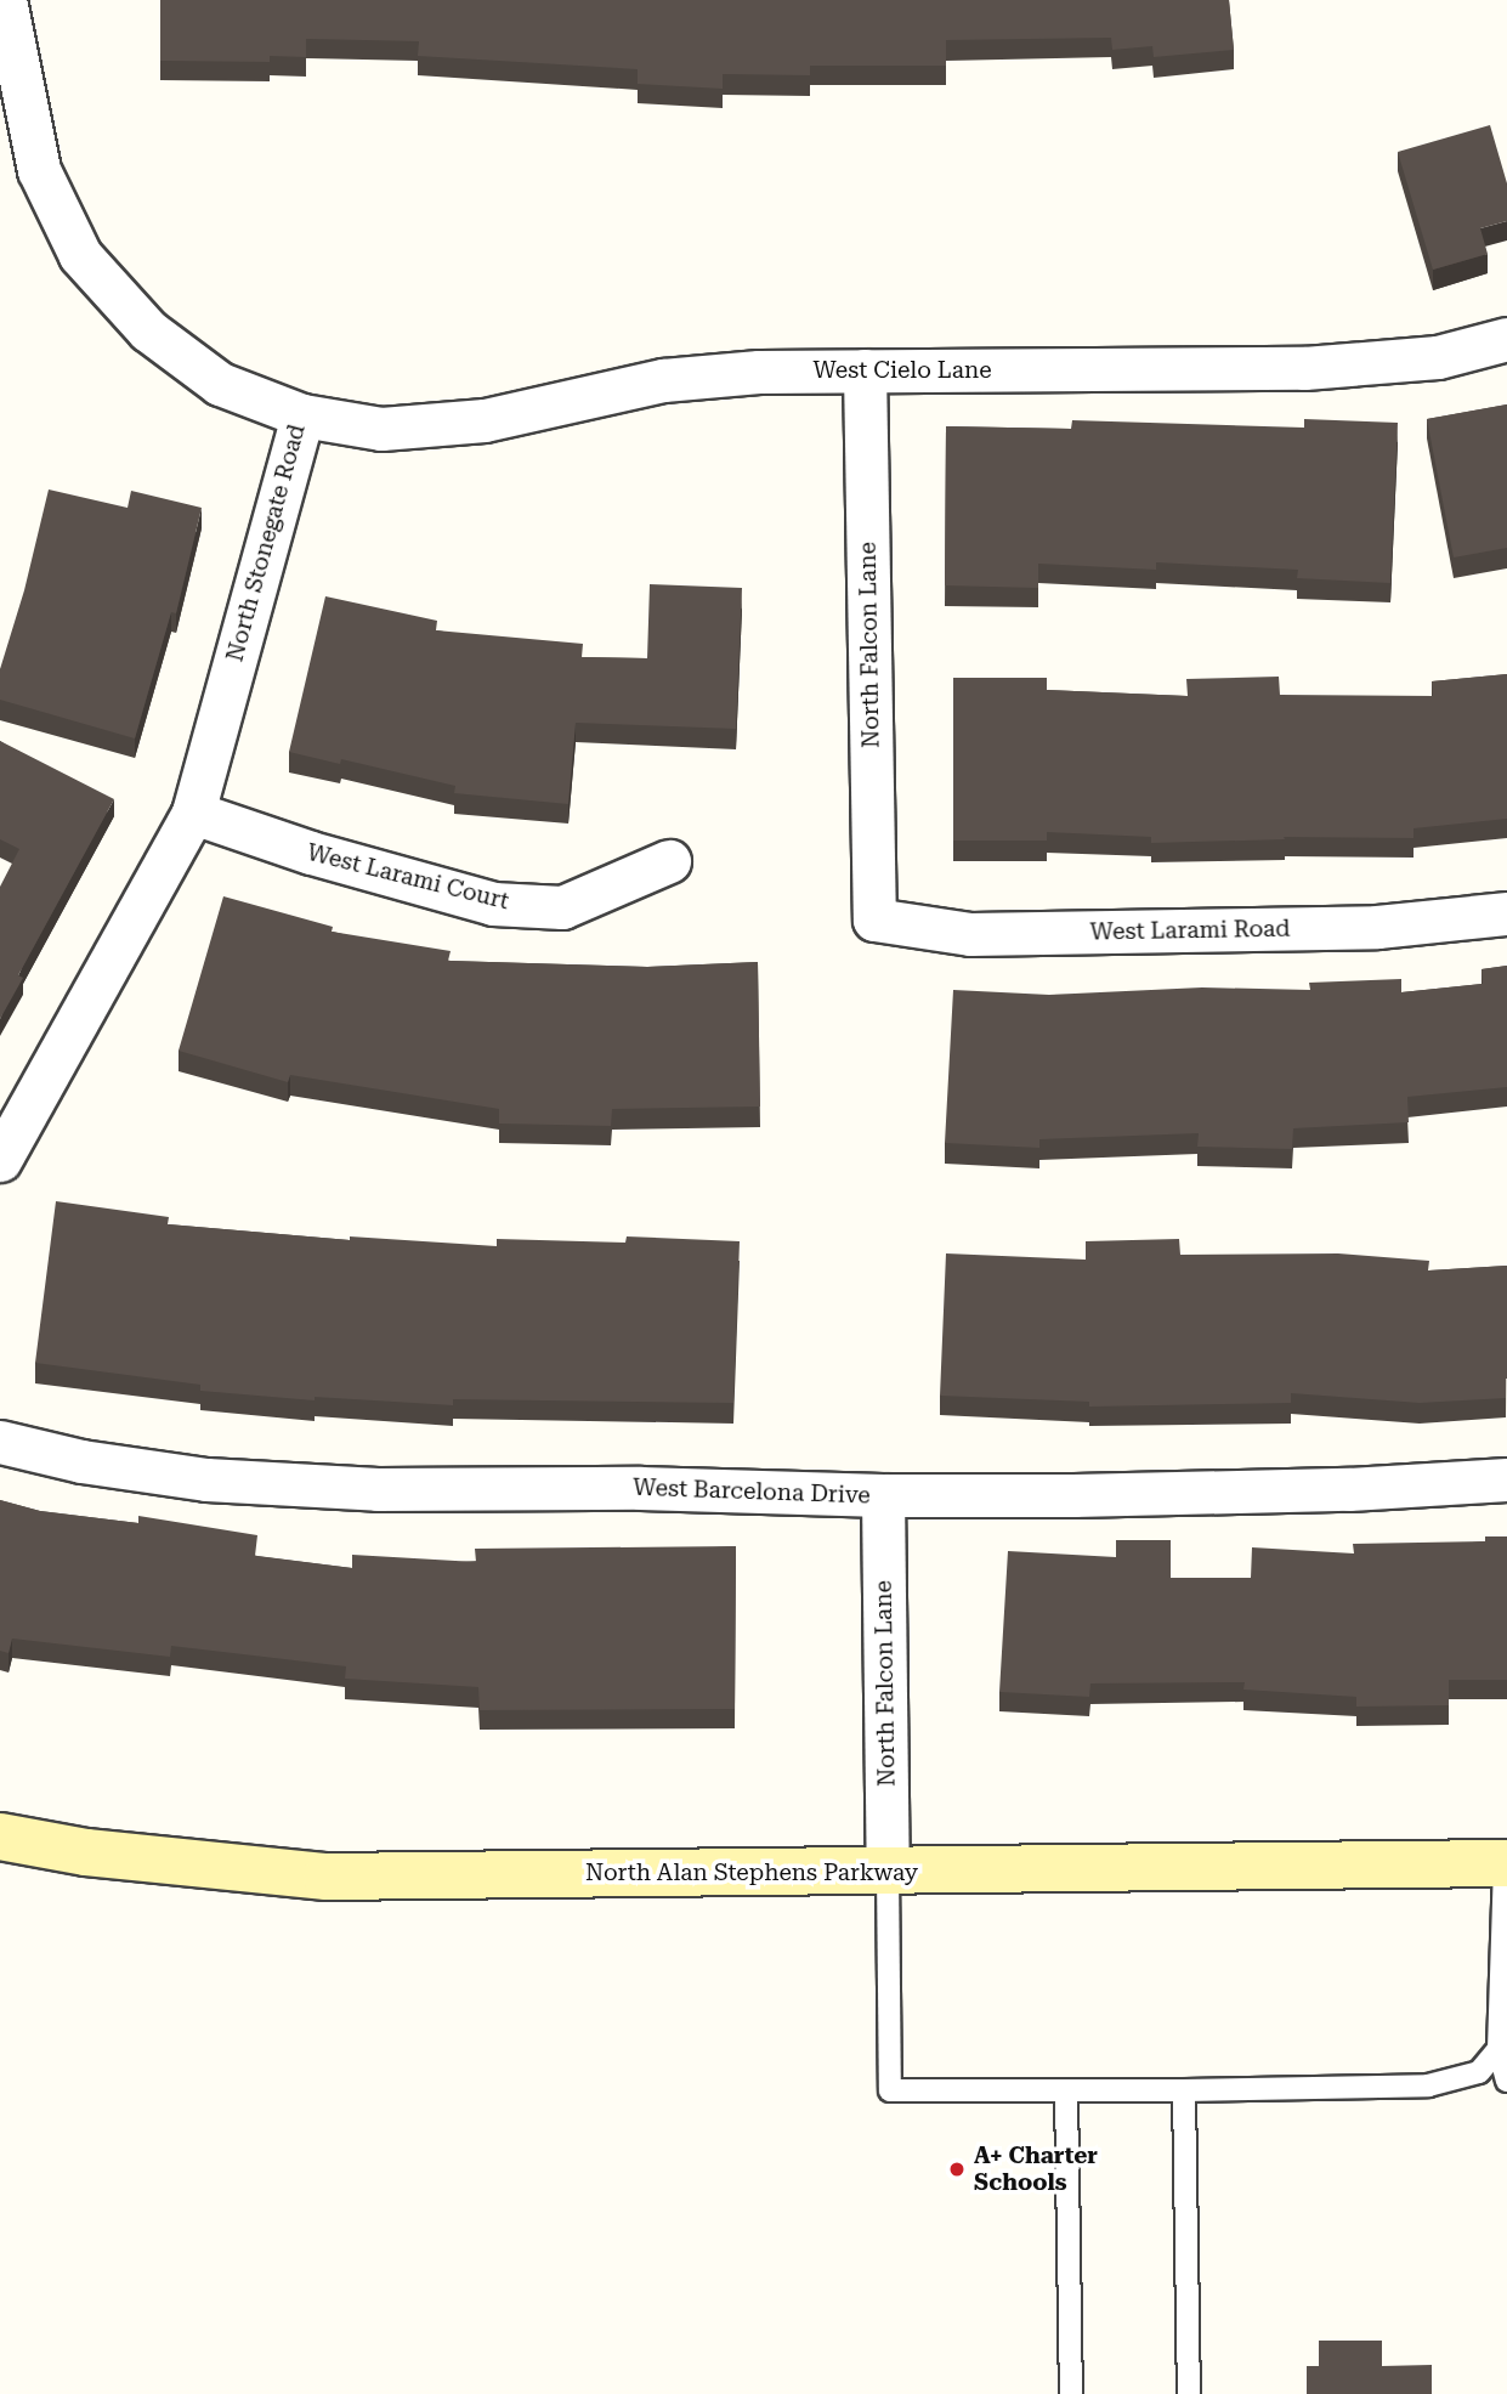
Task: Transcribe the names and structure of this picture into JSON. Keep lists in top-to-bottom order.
{
  "streets": {
    "street": [
      "West Cielo Lane",
      "North Stonegate Road",
      "North Falcon Lane",
      "West Larami Court",
      "West Larami Road",
      "West Barcelona Drive",
      "North Alan Stephens Parkway"
    ]
  },
  "crossings": [
    ["West Cielo Lane", "North Stonegate Road"],
    ["West Cielo Lane", "North Falcon Lane"],
    ["North Stonegate Road", "West Larami Court"],
    ["North Falcon Lane", "West Larami Road"],
    ["North Falcon Lane", "West Barcelona Drive"],
    ["North Falcon Lane", "North Alan Stephens Parkway"]
  ],
  "places": ["A+ Charter Schools"]
}
